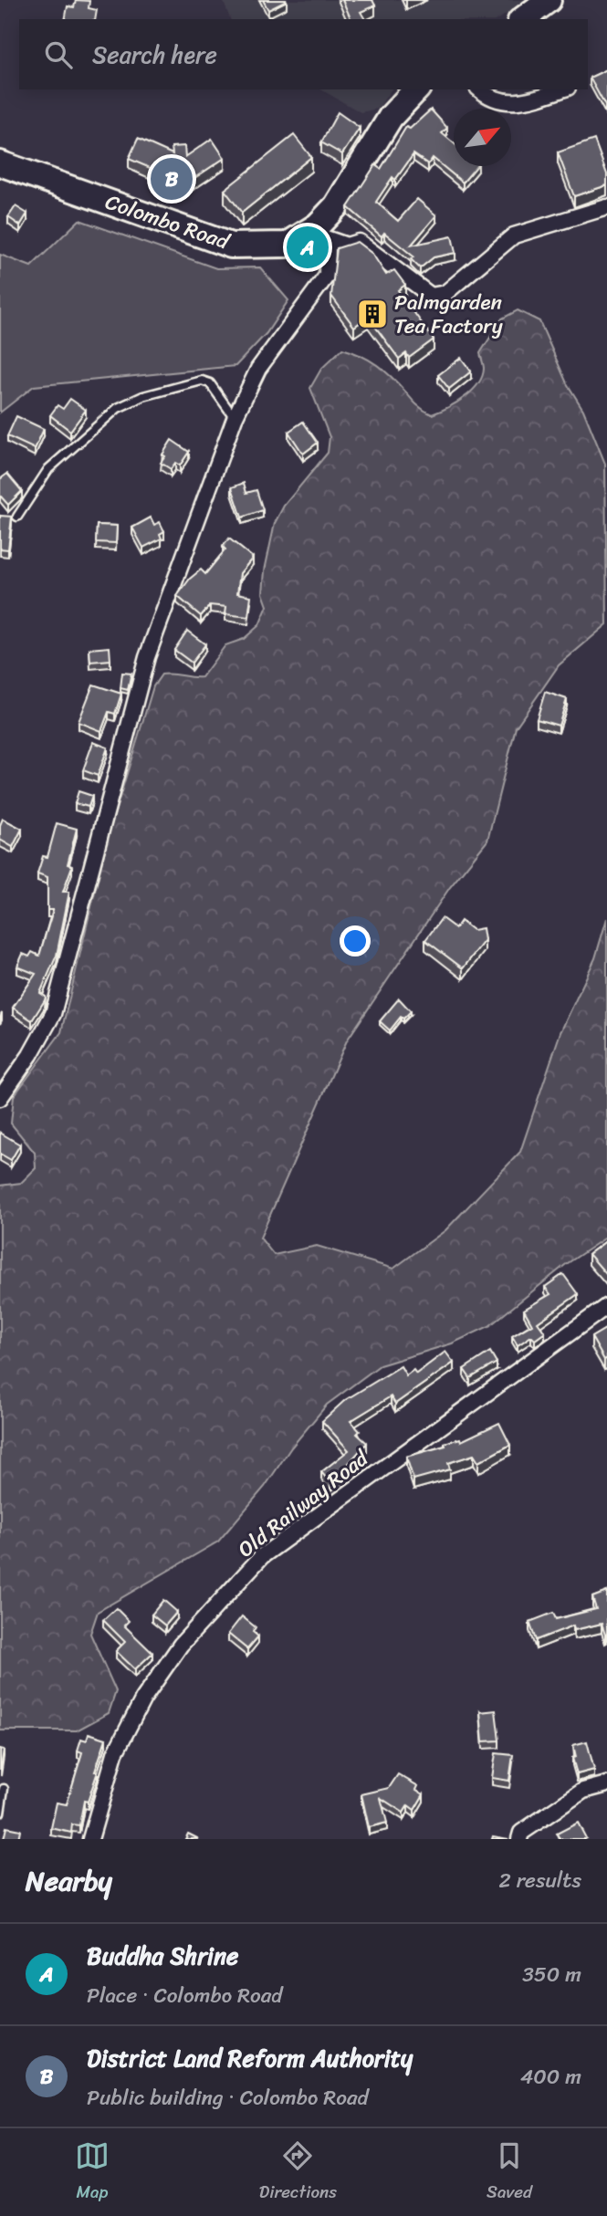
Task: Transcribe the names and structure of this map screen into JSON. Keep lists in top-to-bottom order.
{
  "streets": {
    "highway": ["Colombo Road"],
    "street": ["Old Railway Road"]
  },
  "places": {
    "building": ["Palmgarden Tea Factory"]
  },
  "north": "top right",
  "page": {
    "search": "Search here",
    "pins": ["B", "A"],
    "heading": ["Nearby", "2 results"],
    "list": [
      {
        "mark": "A",
        "name": "Buddha Shrine",
        "note": "Place · Colombo Road",
        "value": "350 m"
      },
      {
        "mark": "B",
        "name": "District Land Reform Authority",
        "note": "Public building · Colombo Road",
        "value": "400 m"
      }
    ],
    "nav": ["Map", "Directions", "Saved"]
  }
}
